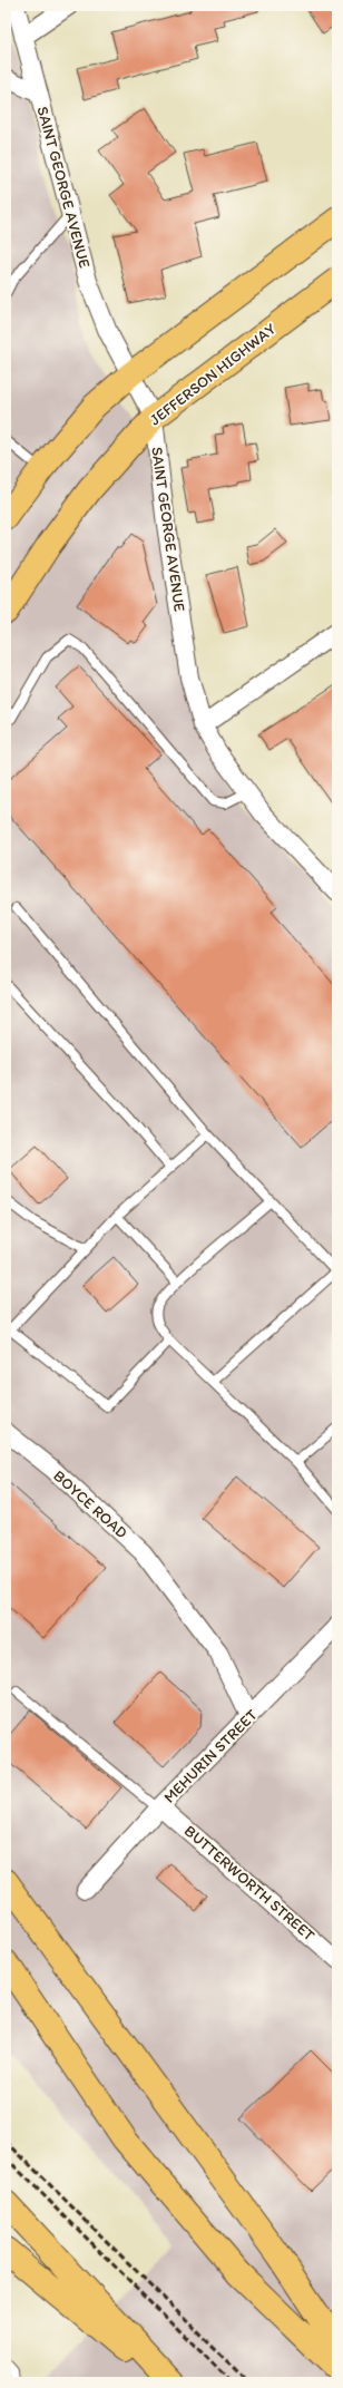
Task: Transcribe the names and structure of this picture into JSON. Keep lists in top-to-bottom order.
{
  "streets": {
    "main road": ["JEFFERSON HIGHWAY"],
    "street": [
      "SAINT GEORGE AVENUE",
      "BOYCE ROAD",
      "MEHURIN STREET",
      "BUTTERWORTH STREET"
    ]
  },
  "crossings": [
    ["SAINT GEORGE AVENUE", "JEFFERSON HIGHWAY"],
    ["BOYCE ROAD", "MEHURIN STREET"],
    ["MEHURIN STREET", "BUTTERWORTH STREET"]
  ]
}
